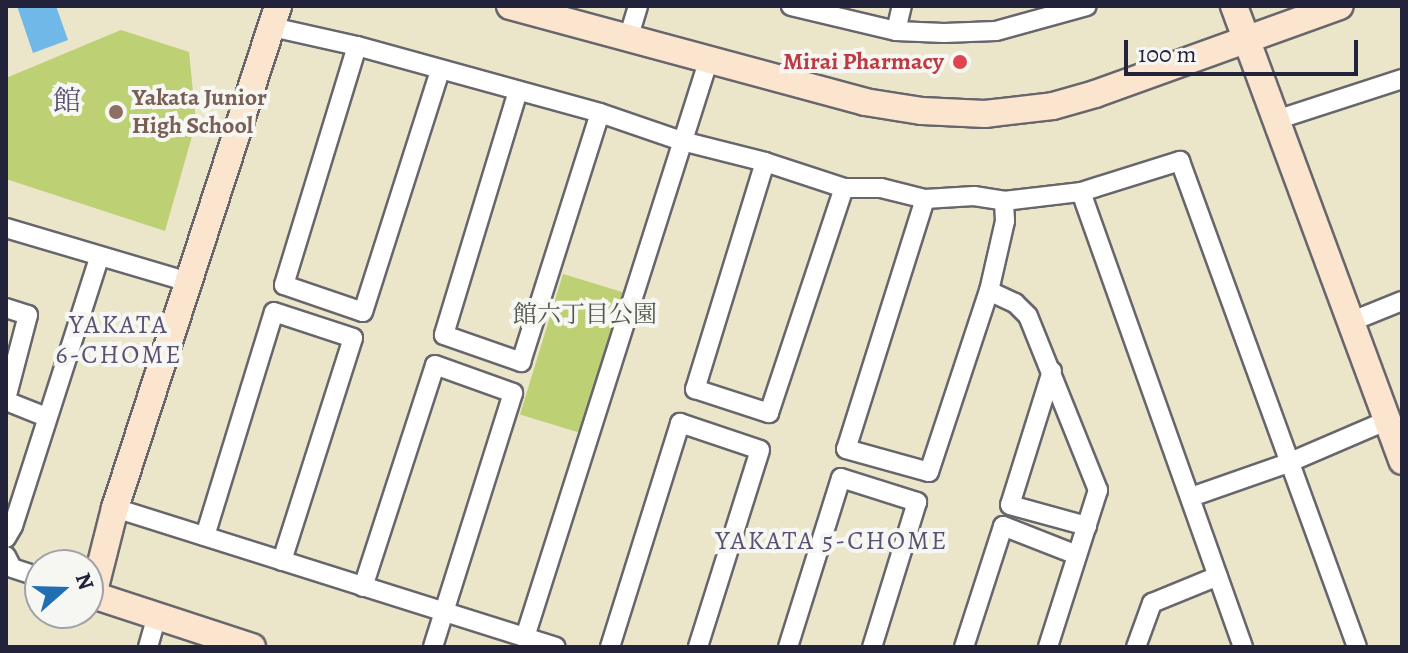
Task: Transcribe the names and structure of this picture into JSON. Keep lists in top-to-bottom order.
{
  "districts": ["館", "YAKATA 6-CHOME", "YAKATA 5-CHOME"],
  "parks": ["館六丁目公園"],
  "places": ["Mirai Pharmacy", "Yakata Junior High School"],
  "scale_bar": "100 m",
  "north": "right"
}
